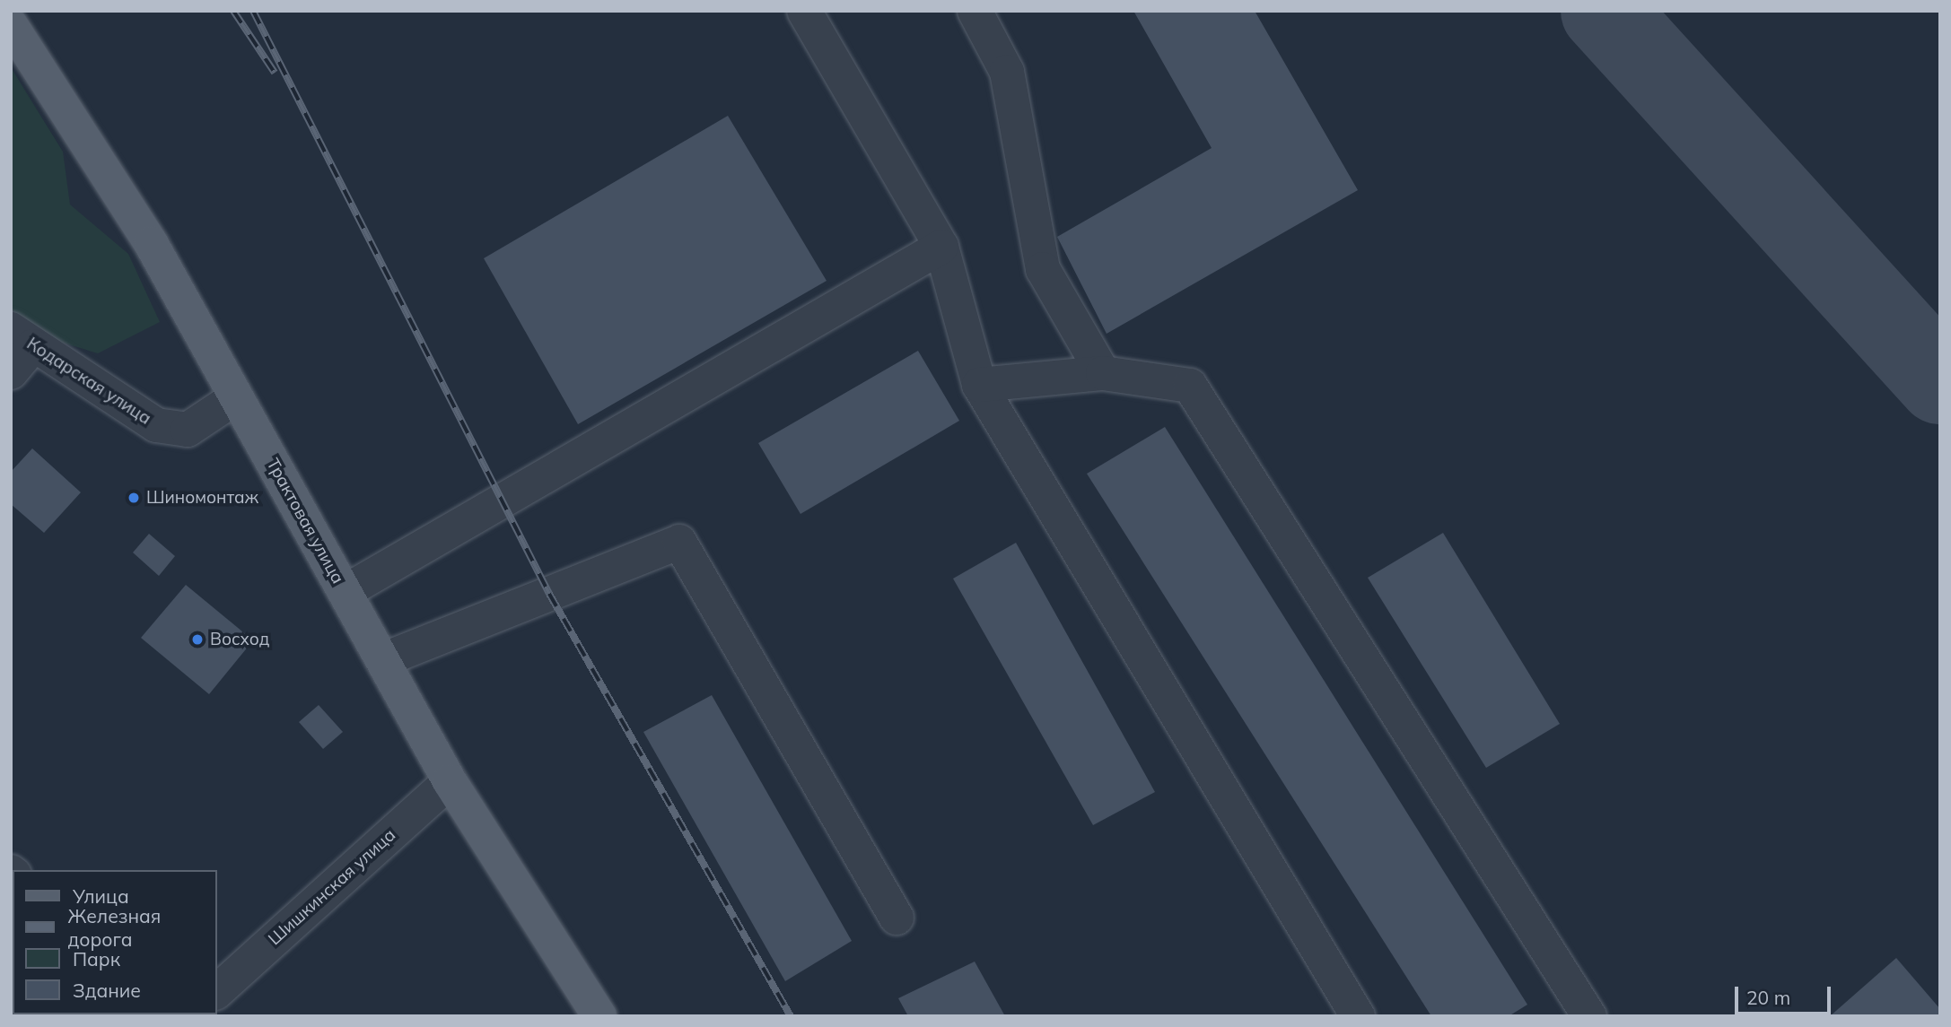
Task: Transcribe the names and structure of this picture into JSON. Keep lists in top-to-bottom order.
{
  "streets": {
    "main road": ["Трактовая улица"],
    "street": ["Кодарская улица", "Шишкинская улица"]
  },
  "crossings": [
    ["Кодарская улица", "Трактовая улица"],
    ["Трактовая улица", "Шишкинская улица"]
  ],
  "places": ["Шиномонтаж", "Восход"],
  "legend": [
    "Улица",
    "Железная дорога",
    "Парк",
    "Здание"
  ],
  "scale_bar": "20 m"
}
